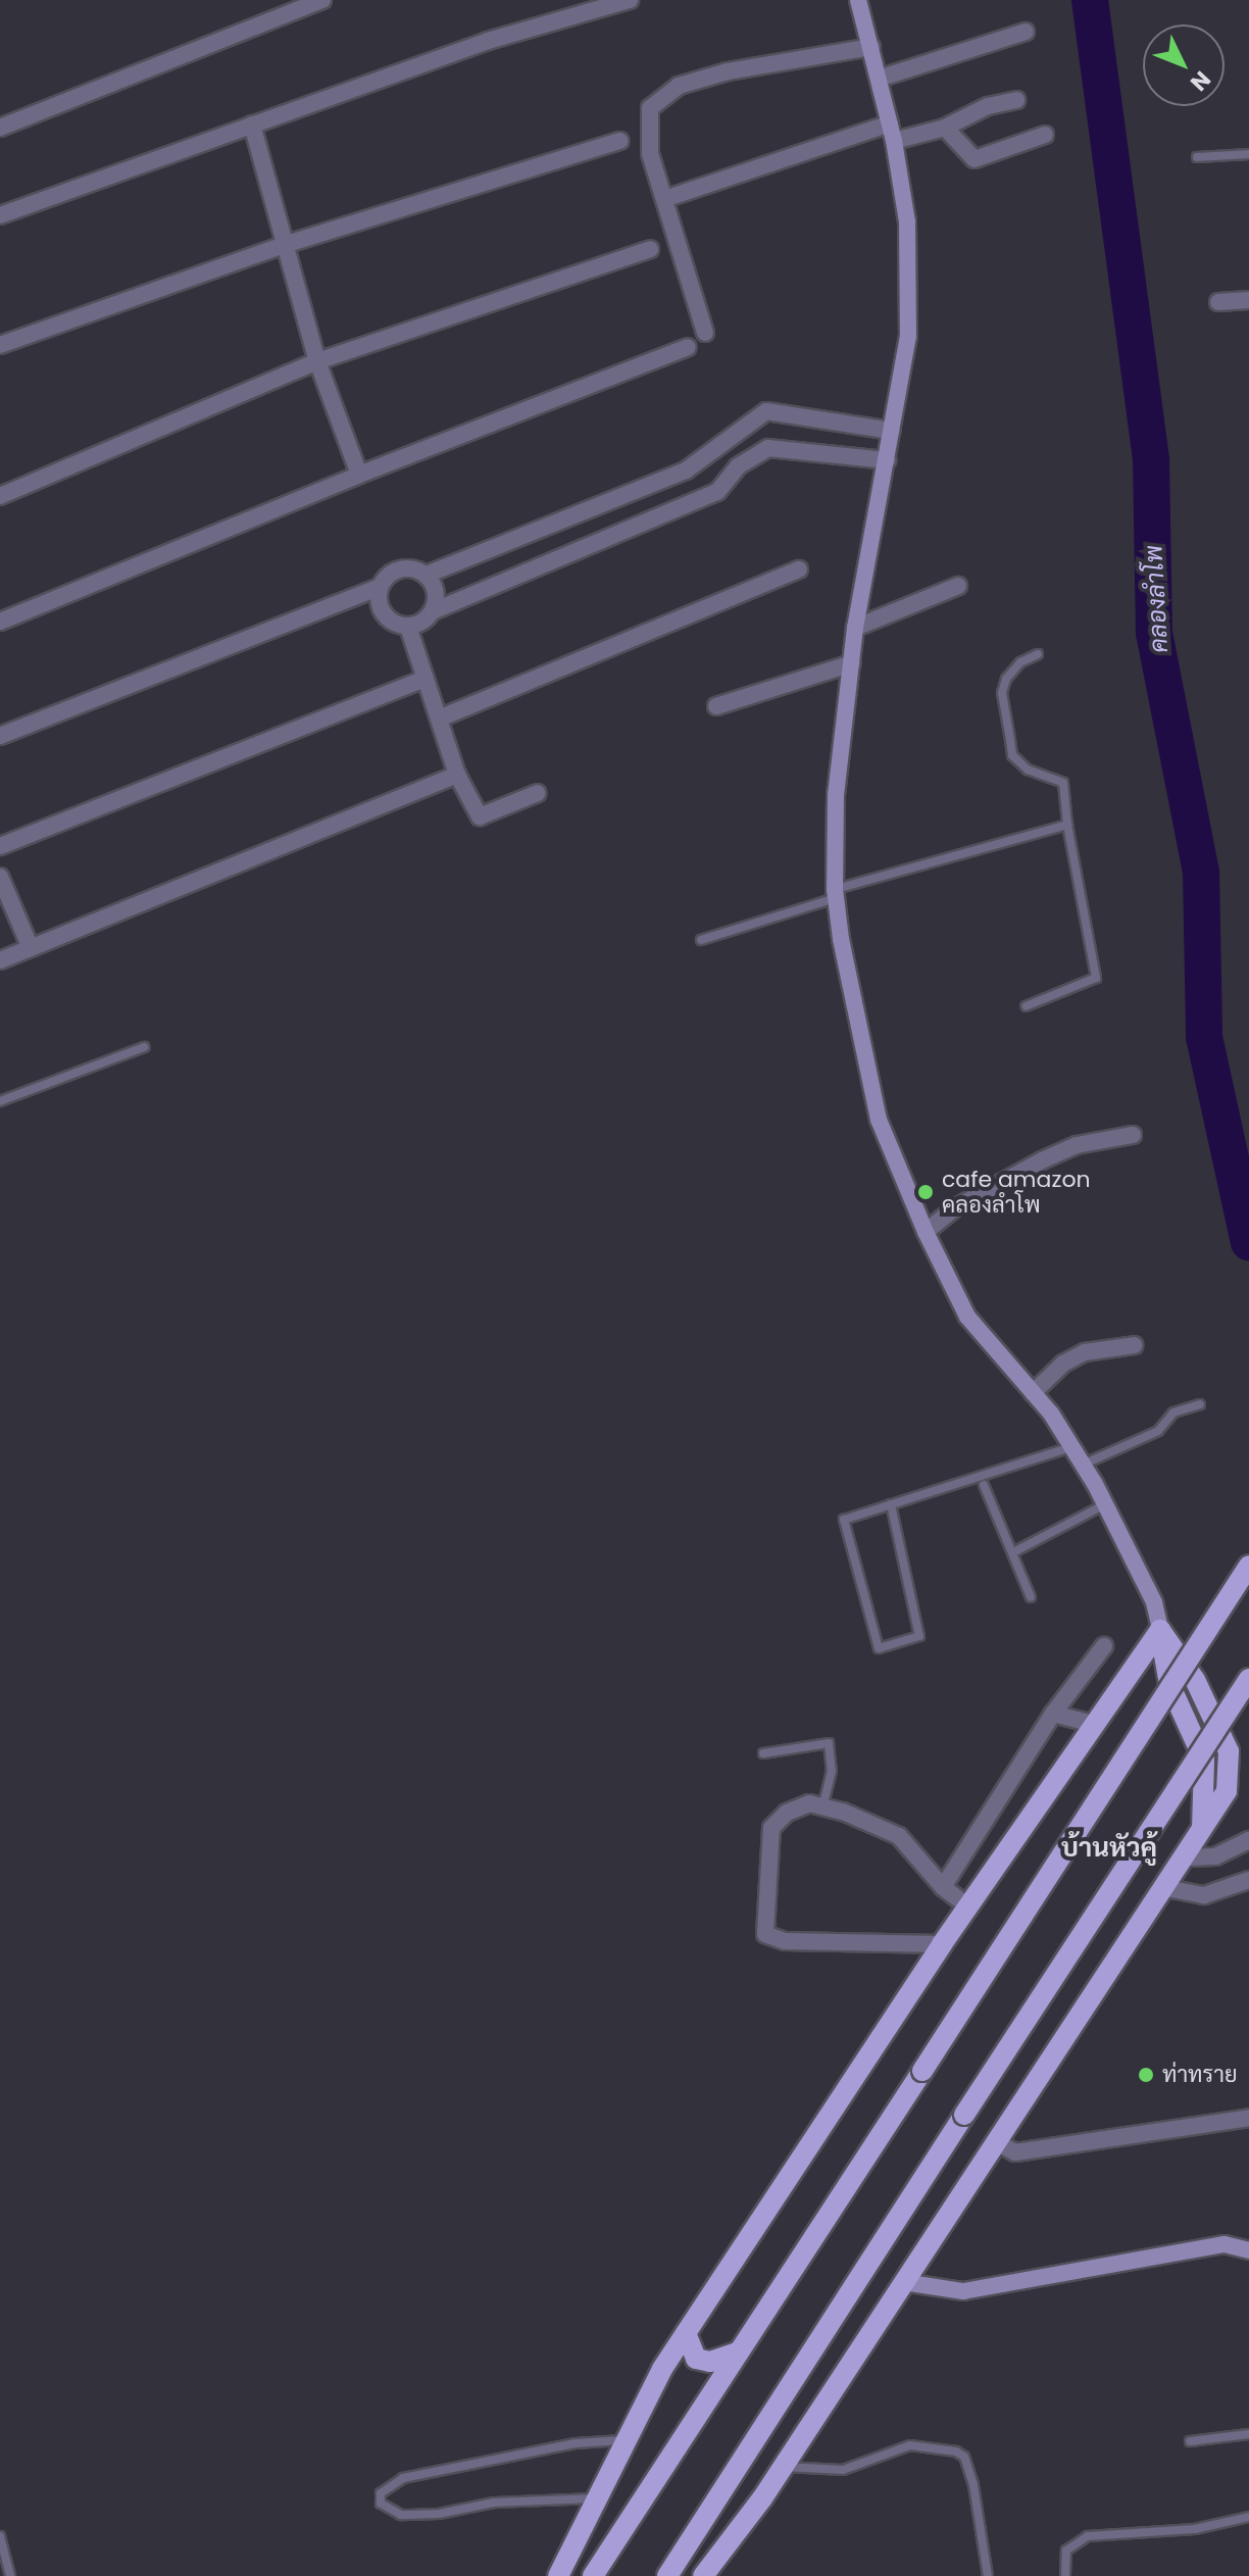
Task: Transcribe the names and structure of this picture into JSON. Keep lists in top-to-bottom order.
{
  "districts": ["บ้านหัวคู้"],
  "water": ["คลองลำโพ"],
  "places": ["cafe amazon คลองลำโพ", "ท่าทราย"],
  "north": "bottom right"
}
